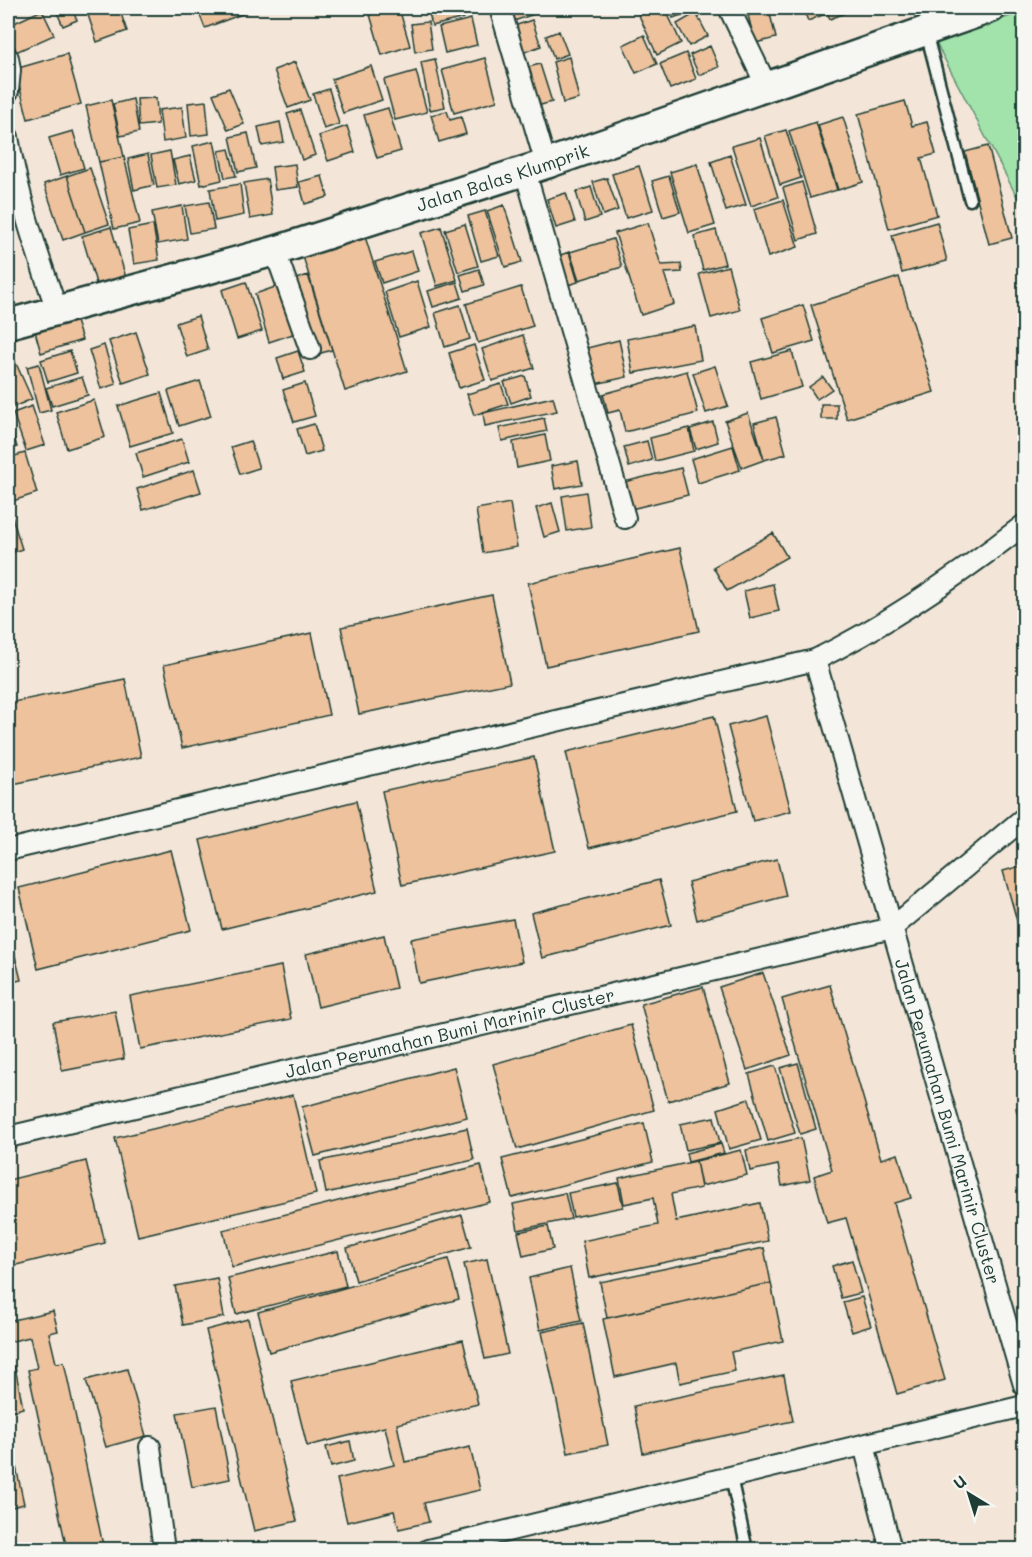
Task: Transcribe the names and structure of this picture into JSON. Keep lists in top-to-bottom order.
{
  "streets": {
    "street": ["Jalan Balas Klumprik", "Jalan Perumahan Bumi Marinir Cluster"]
  },
  "north": "top left"
}
